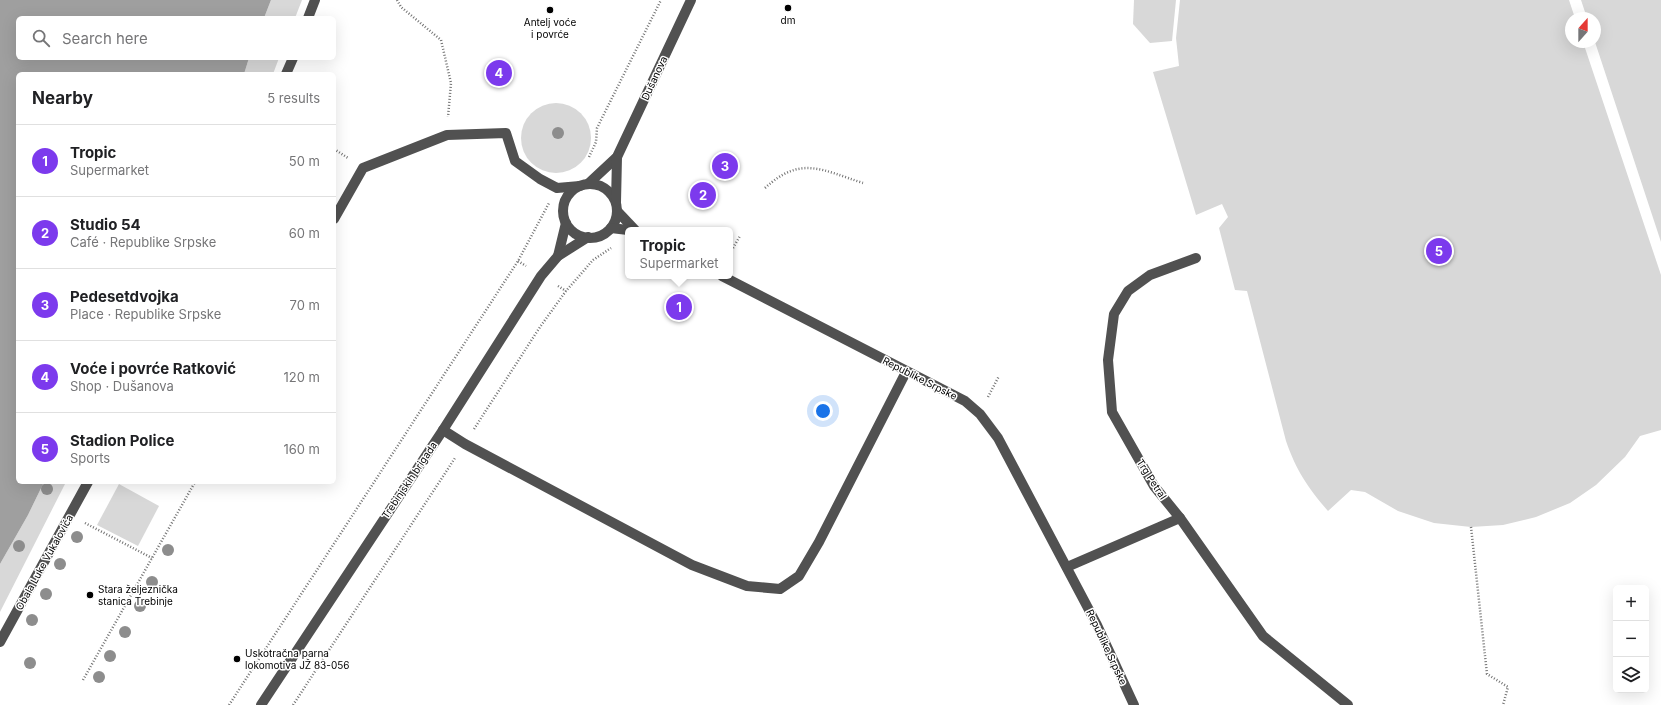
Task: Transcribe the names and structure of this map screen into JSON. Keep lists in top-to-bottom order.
{
  "streets": {
    "street": [
      "Dušanova",
      "Republike Srpske",
      "Trg Petral",
      "Trebinjskih brigada",
      "Obala Luke Vukalovića"
    ]
  },
  "places": [
    "dm",
    "Antelj voće i povrće",
    "Stara željeznička stanica Trebinje",
    "Uskotračna parna lokomotiva JŽ 83-056"
  ],
  "north": "top",
  "page": {
    "search": "Search here",
    "pins": [
      "4",
      "3",
      "2",
      "5",
      "1"
    ],
    "heading": ["Nearby", "5 results"],
    "list": [
      {
        "mark": "1",
        "name": "Tropic",
        "note": "Supermarket",
        "value": "50 m"
      },
      {
        "mark": "2",
        "name": "Studio 54",
        "note": "Café · Republike Srpske",
        "value": "60 m"
      },
      {
        "mark": "3",
        "name": "Pedesetdvojka",
        "note": "Place · Republike Srpske",
        "value": "70 m"
      },
      {
        "mark": "4",
        "name": "Voće i povrće Ratković",
        "note": "Shop · Dušanova",
        "value": "120 m"
      },
      {
        "mark": "5",
        "name": "Stadion Police",
        "note": "Sports",
        "value": "160 m"
      }
    ],
    "popup": ["Tropic", "Supermarket"],
    "map_buttons": ["+", "−"]
  }
}
